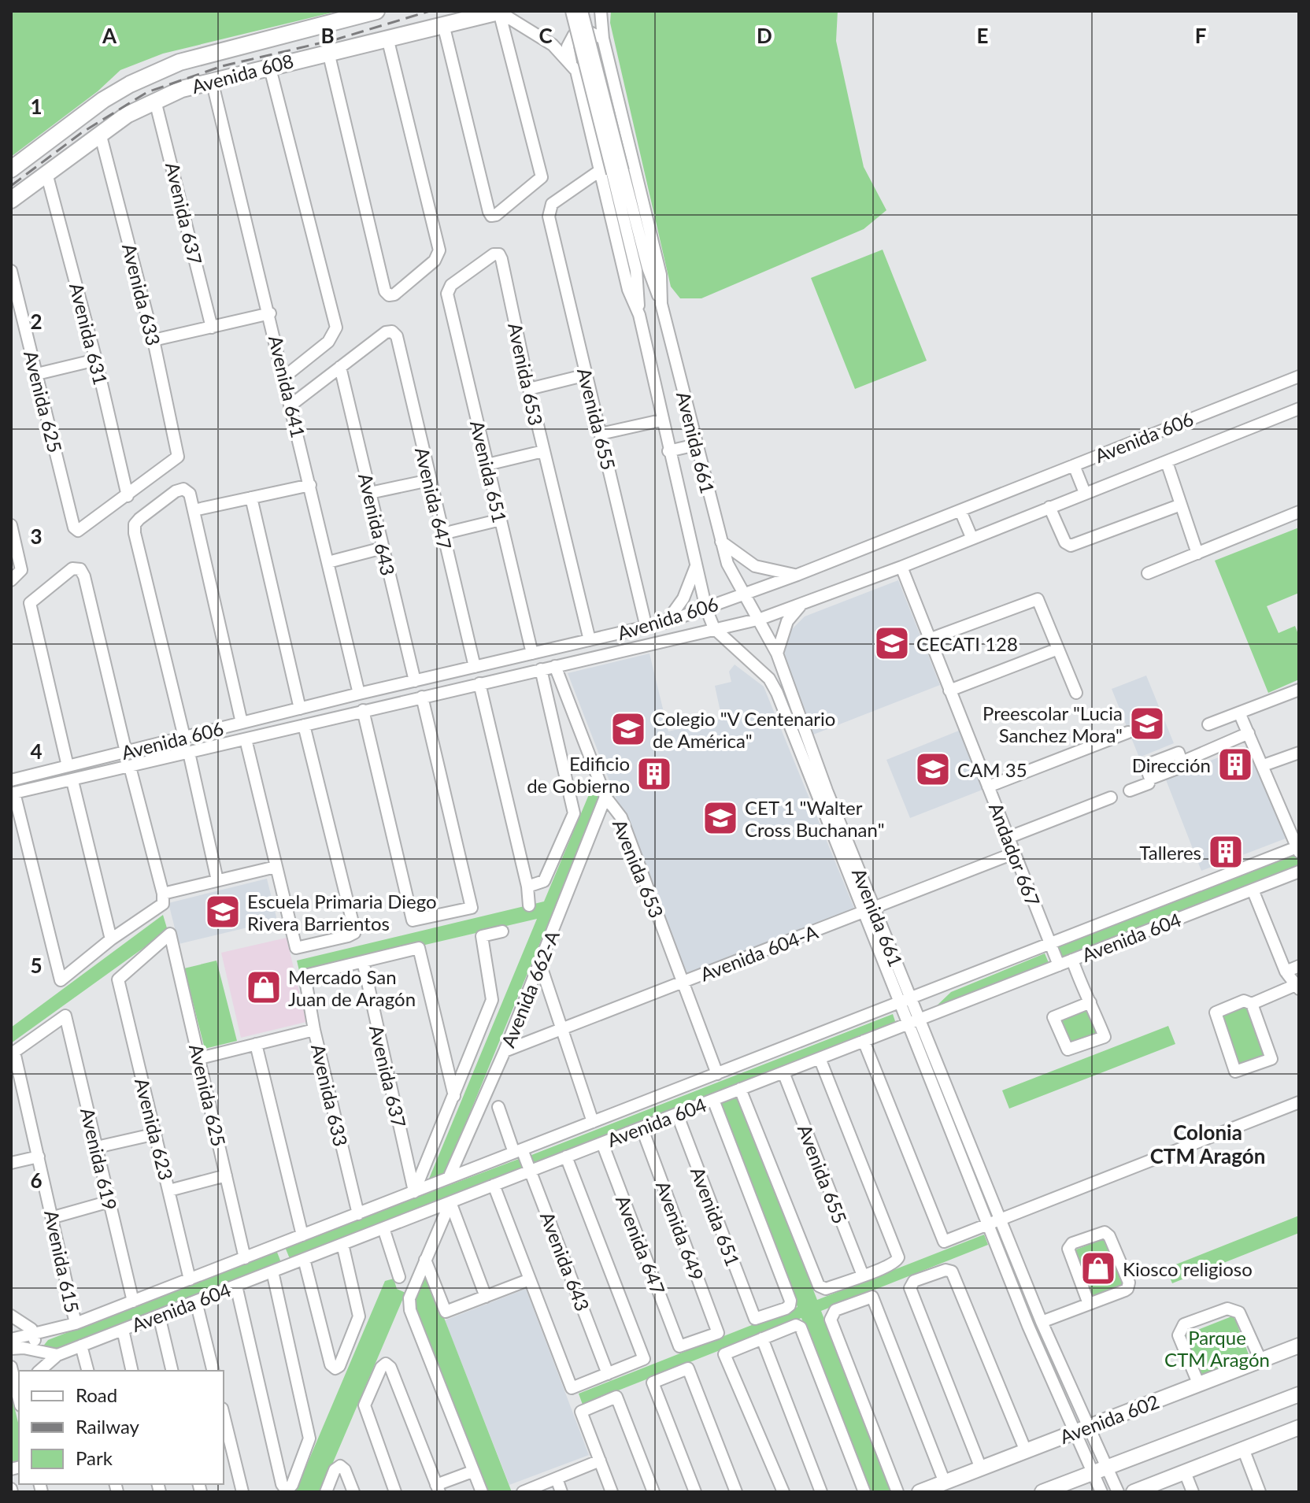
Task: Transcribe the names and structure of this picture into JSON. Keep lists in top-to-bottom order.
{
  "streets": {
    "highway": ["Avenida 608"],
    "main road": ["Avenida 602"],
    "street": [
      "Avenida 637",
      "Avenida 633",
      "Avenida 631",
      "Avenida 653",
      "Avenida 641",
      "Avenida 625",
      "Avenida 655",
      "Avenida 606",
      "Avenida 661",
      "Avenida 651",
      "Avenida 647",
      "Avenida 643",
      "Andador 667",
      "Avenida 604",
      "Avenida 604-A",
      "Avenida 662-A",
      "Avenida 623",
      "Avenida 619",
      "Avenida 649",
      "Avenida 615"
    ]
  },
  "crossings": [
    ["Avenida 608", "Avenida 637"],
    ["Avenida 608", "Avenida 633"],
    ["Avenida 608", "Avenida 631"],
    ["Avenida 608", "Avenida 641"],
    ["Avenida 637", "Avenida 633"],
    ["Avenida 637", "Avenida 604"],
    ["Avenida 633", "Avenida 631"],
    ["Avenida 633", "Avenida 625"],
    ["Avenida 633", "Avenida 604"],
    ["Avenida 631", "Avenida 625"],
    ["Avenida 653", "Avenida 606"],
    ["Avenida 653", "Avenida 651"],
    ["Avenida 653", "Avenida 604"],
    ["Avenida 653", "Avenida 604-A"],
    ["Avenida 653", "Avenida 662-A"],
    ["Avenida 641", "Avenida 606"],
    ["Avenida 625", "Avenida 604"],
    ["Avenida 625", "Avenida 623"],
    ["Avenida 655", "Avenida 606"],
    ["Avenida 655", "Avenida 661"],
    ["Avenida 655", "Avenida 604"],
    ["Avenida 606", "Avenida 661"],
    ["Avenida 606", "Avenida 651"],
    ["Avenida 606", "Avenida 647"],
    ["Avenida 606", "Avenida 643"],
    ["Avenida 606", "Andador 667"],
    ["Avenida 661", "Avenida 604"],
    ["Avenida 661", "Avenida 604-A"],
    ["Avenida 661", "Avenida 602"],
    ["Avenida 651", "Avenida 604"],
    ["Avenida 647", "Avenida 643"],
    ["Avenida 647", "Avenida 604"],
    ["Avenida 647", "Avenida 649"],
    ["Avenida 643", "Avenida 604"],
    ["Andador 667", "Avenida 604"],
    ["Andador 667", "Avenida 604-A"],
    ["Avenida 604", "Avenida 662-A"],
    ["Avenida 604", "Avenida 623"],
    ["Avenida 604", "Avenida 619"],
    ["Avenida 604", "Avenida 649"],
    ["Avenida 604", "Avenida 615"],
    ["Avenida 604-A", "Avenida 662-A"],
    ["Avenida 619", "Avenida 615"]
  ],
  "districts": ["Colonia CTM Aragón"],
  "parks": ["Parque CTM Aragón"],
  "places": {
    "school or university": [
      "CECATI 128",
      "Preescolar \"Lucia Sanchez Mora\"",
      "Colegio \"V Centenario de América\"",
      "CAM 35",
      "CET 1 \"Walter Cross Buchanan\"",
      "Escuela Primaria Diego Rivera Barrientos"
    ],
    "building": ["Dirección", "Edificio de Gobierno", "Talleres"],
    "shop": ["Mercado San Juan de Aragón", "Kiosco religioso"]
  },
  "legend": ["Road", "Railway", "Park"],
  "grid": {
    "columns": [
      "A",
      "B",
      "C",
      "D",
      "E",
      "F"
    ],
    "rows": [
      "1",
      "2",
      "3",
      "4",
      "5",
      "6"
    ]
  }
}
